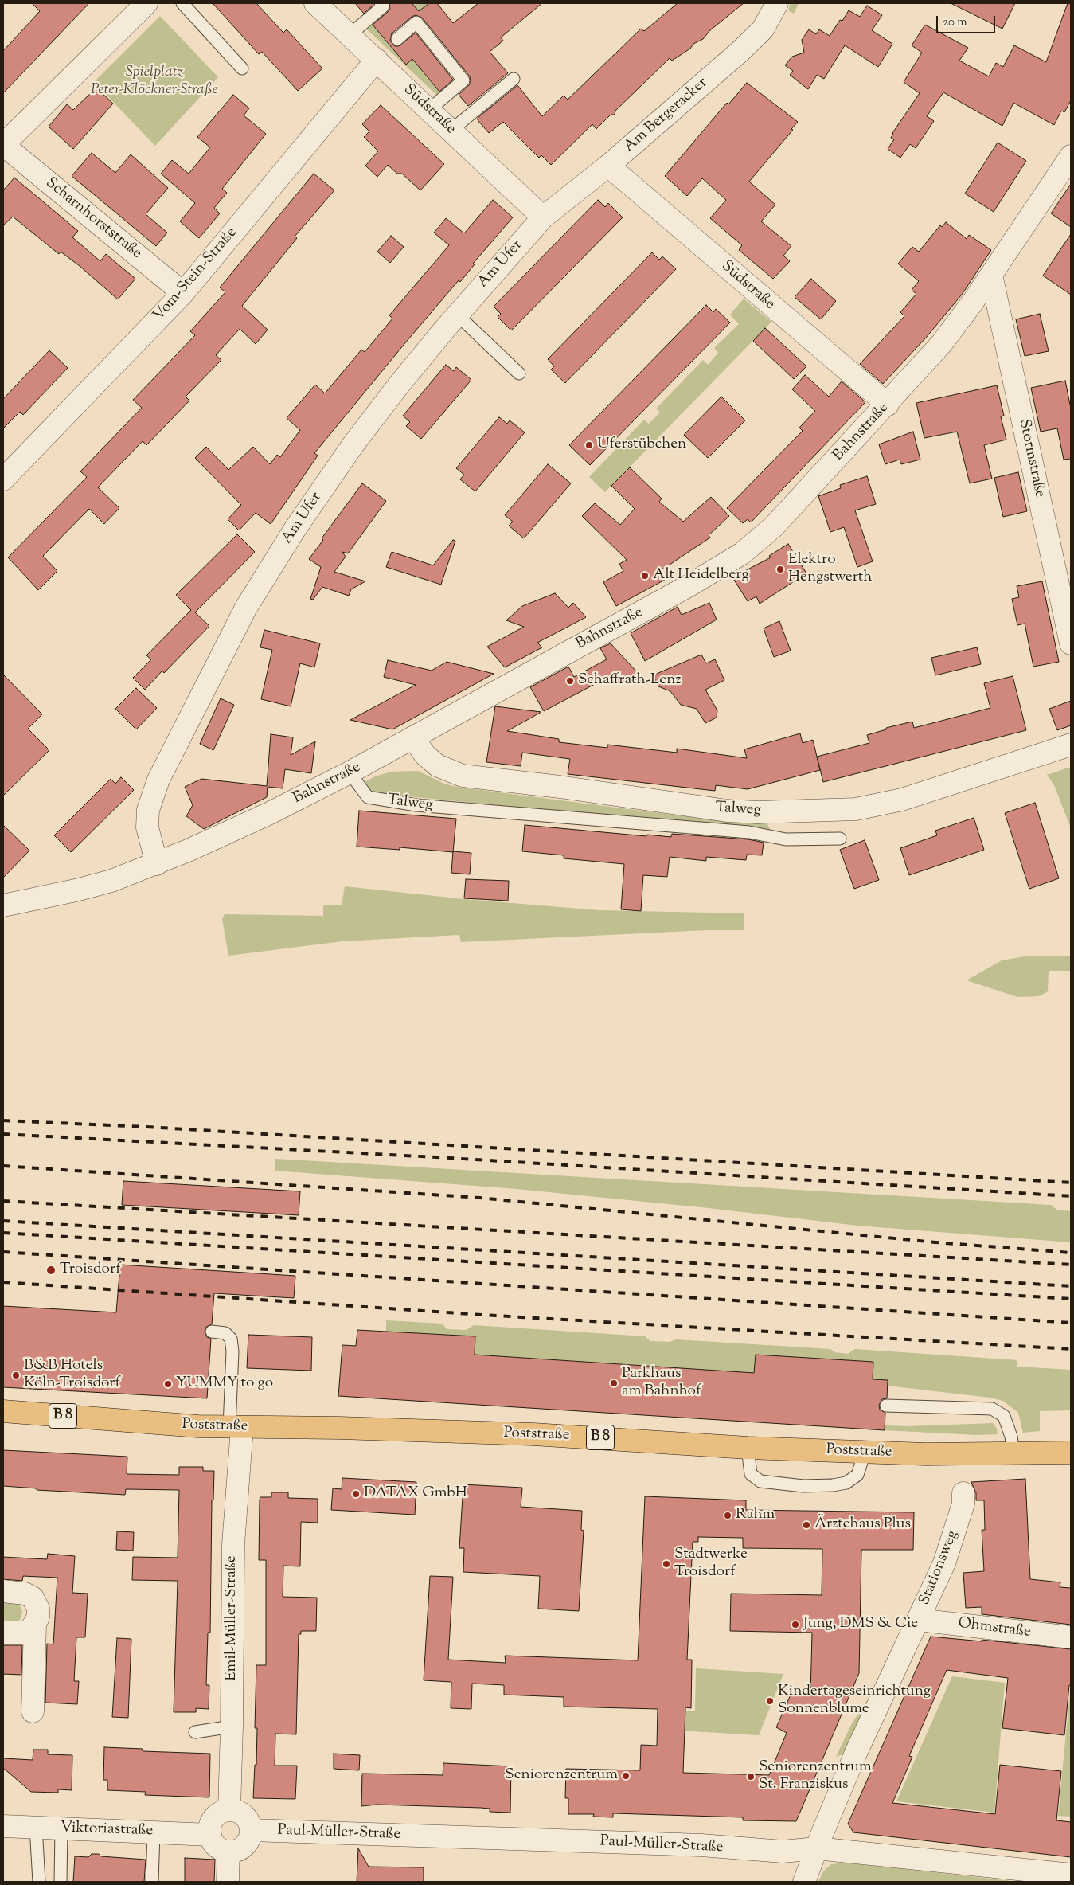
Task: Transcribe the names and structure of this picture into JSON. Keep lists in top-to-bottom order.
{
  "streets": {
    "main road": ["B 8", "Poststraße"],
    "street": [
      "Südstraße",
      "Am Bergeracker",
      "Scharnhorststraße",
      "Am Ufer",
      "Vom-Stein-Straße",
      "Bahnstraße",
      "Stormstraße",
      "Talweg",
      "Stationsweg",
      "Emil-Müller-Straße",
      "Ohmstraße",
      "Viktoriastraße",
      "Paul-Müller-Straße"
    ]
  },
  "crossings": [
    ["Südstraße", "Am Bergeracker"],
    ["Südstraße", "Am Ufer"],
    ["Südstraße", "Vom-Stein-Straße"],
    ["Südstraße", "Bahnstraße"],
    ["Am Bergeracker", "Am Ufer"],
    ["Scharnhorststraße", "Vom-Stein-Straße"],
    ["Am Ufer", "Bahnstraße"],
    ["Bahnstraße", "Stormstraße"],
    ["Bahnstraße", "Talweg"],
    ["Poststraße", "Emil-Müller-Straße"],
    ["Stationsweg", "Ohmstraße"],
    ["Stationsweg", "Paul-Müller-Straße"],
    ["Emil-Müller-Straße", "Viktoriastraße"],
    ["Emil-Müller-Straße", "Paul-Müller-Straße"],
    ["Viktoriastraße", "Paul-Müller-Straße"]
  ],
  "parks": ["Spielplatz Peter-Klöckner-Straße"],
  "places": [
    "Uferstübchen",
    "Elektro Hengstwerth",
    "Alt Heidelberg",
    "Schaffrath-Lenz",
    "Troisdorf",
    "B&B Hotels Köln-Troisdorf",
    "Parkhaus am Bahnhof",
    "YUMMY to go",
    "DATAX GmbH",
    "Rahm",
    "Ärztehaus Plus",
    "Stadtwerke Troisdorf",
    "Jung, DMS & Cie",
    "Kindertageseinrichtung Sonnenblume",
    "Seniorenzentrum",
    "Seniorenzentrum St. Franziskus"
  ],
  "scale_bar": "20 m"
}
